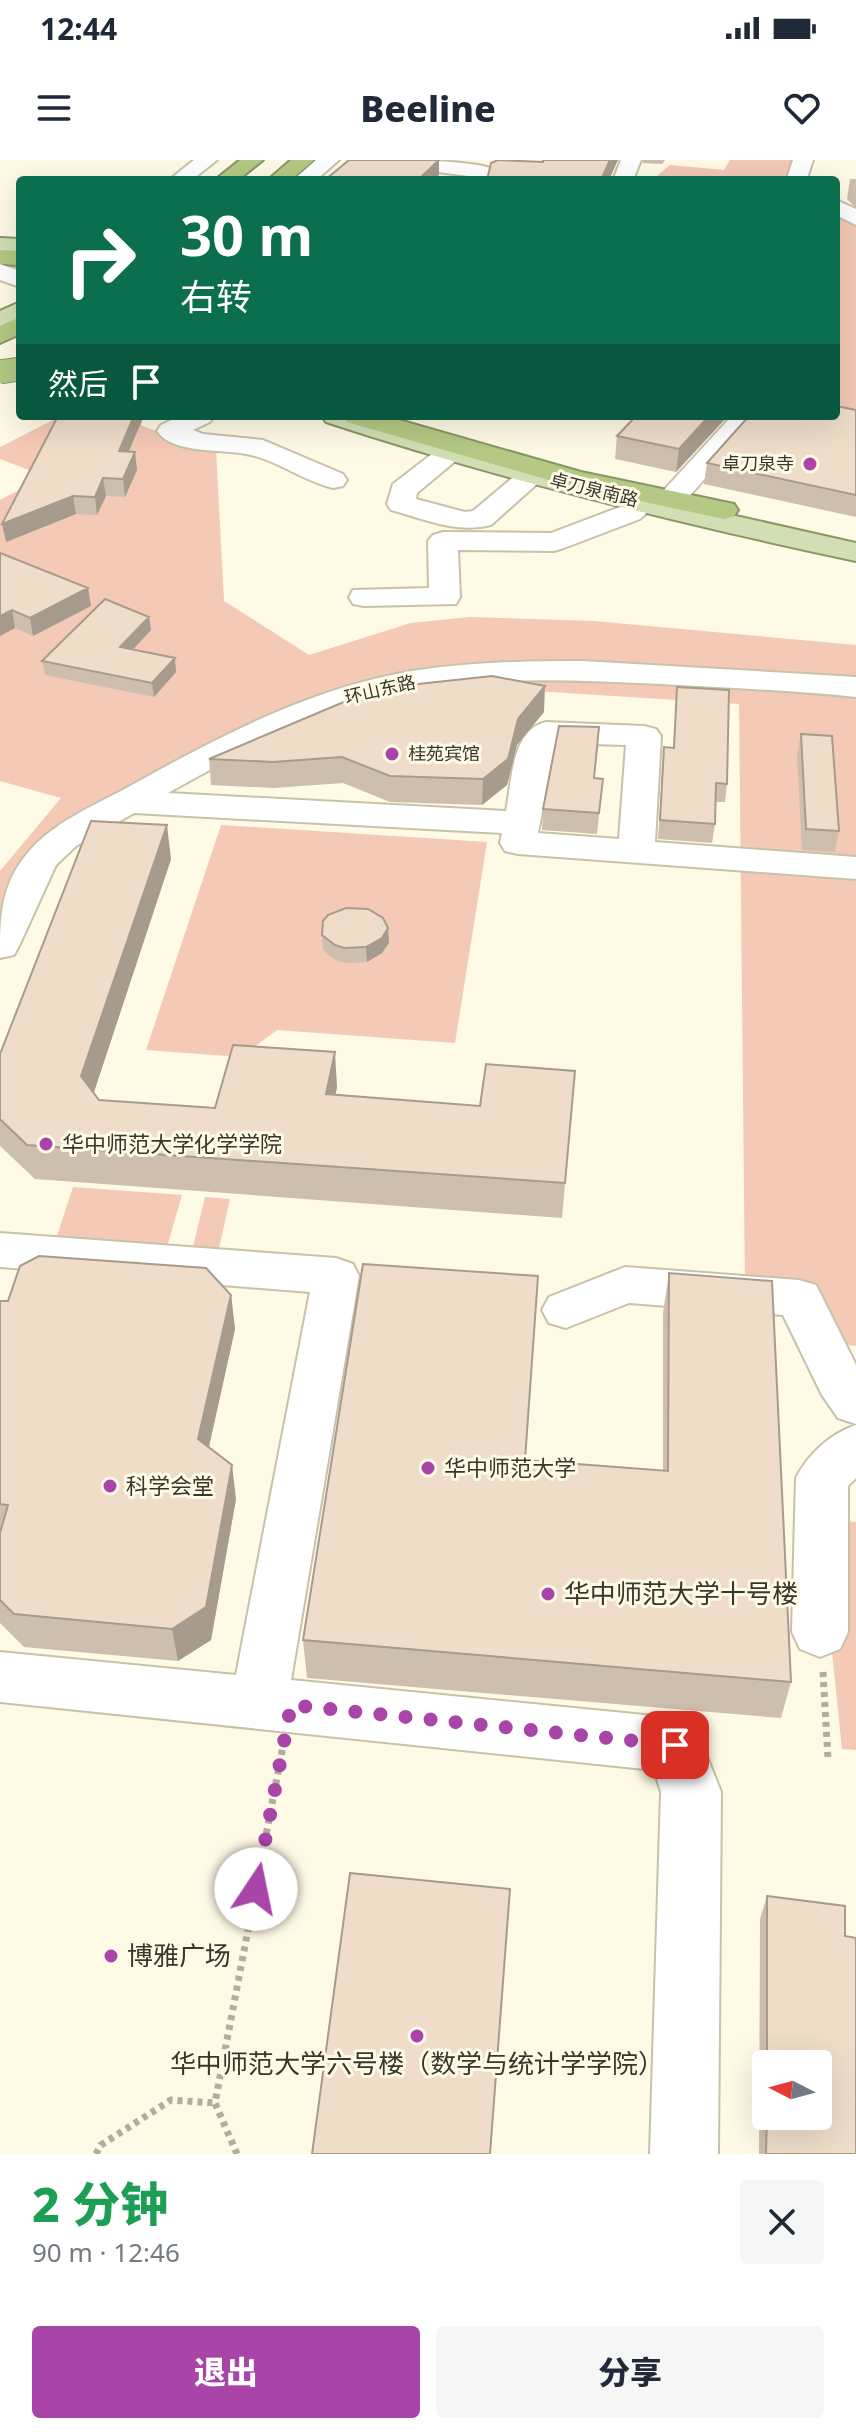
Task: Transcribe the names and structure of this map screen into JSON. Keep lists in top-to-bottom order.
{
  "streets": {
    "main road": ["卓刀泉南路"],
    "street": ["环山东路"]
  },
  "places": [
    "卓刀泉寺",
    "桂苑宾馆",
    "华中师范大学化学学院",
    "华中师范大学",
    "科学会堂",
    "华中师范大学十号楼",
    "博雅广场",
    "华中师范大学六号楼（数学与统计学学院）"
  ],
  "north": "left",
  "page": {
    "status": "12:44",
    "header": "Beeline",
    "turn": ["30 m", "右转"],
    "then": "然后",
    "heading": ["2 分钟", "90 m · 12:46"],
    "buttons": ["退出", "分享"]
  }
}
